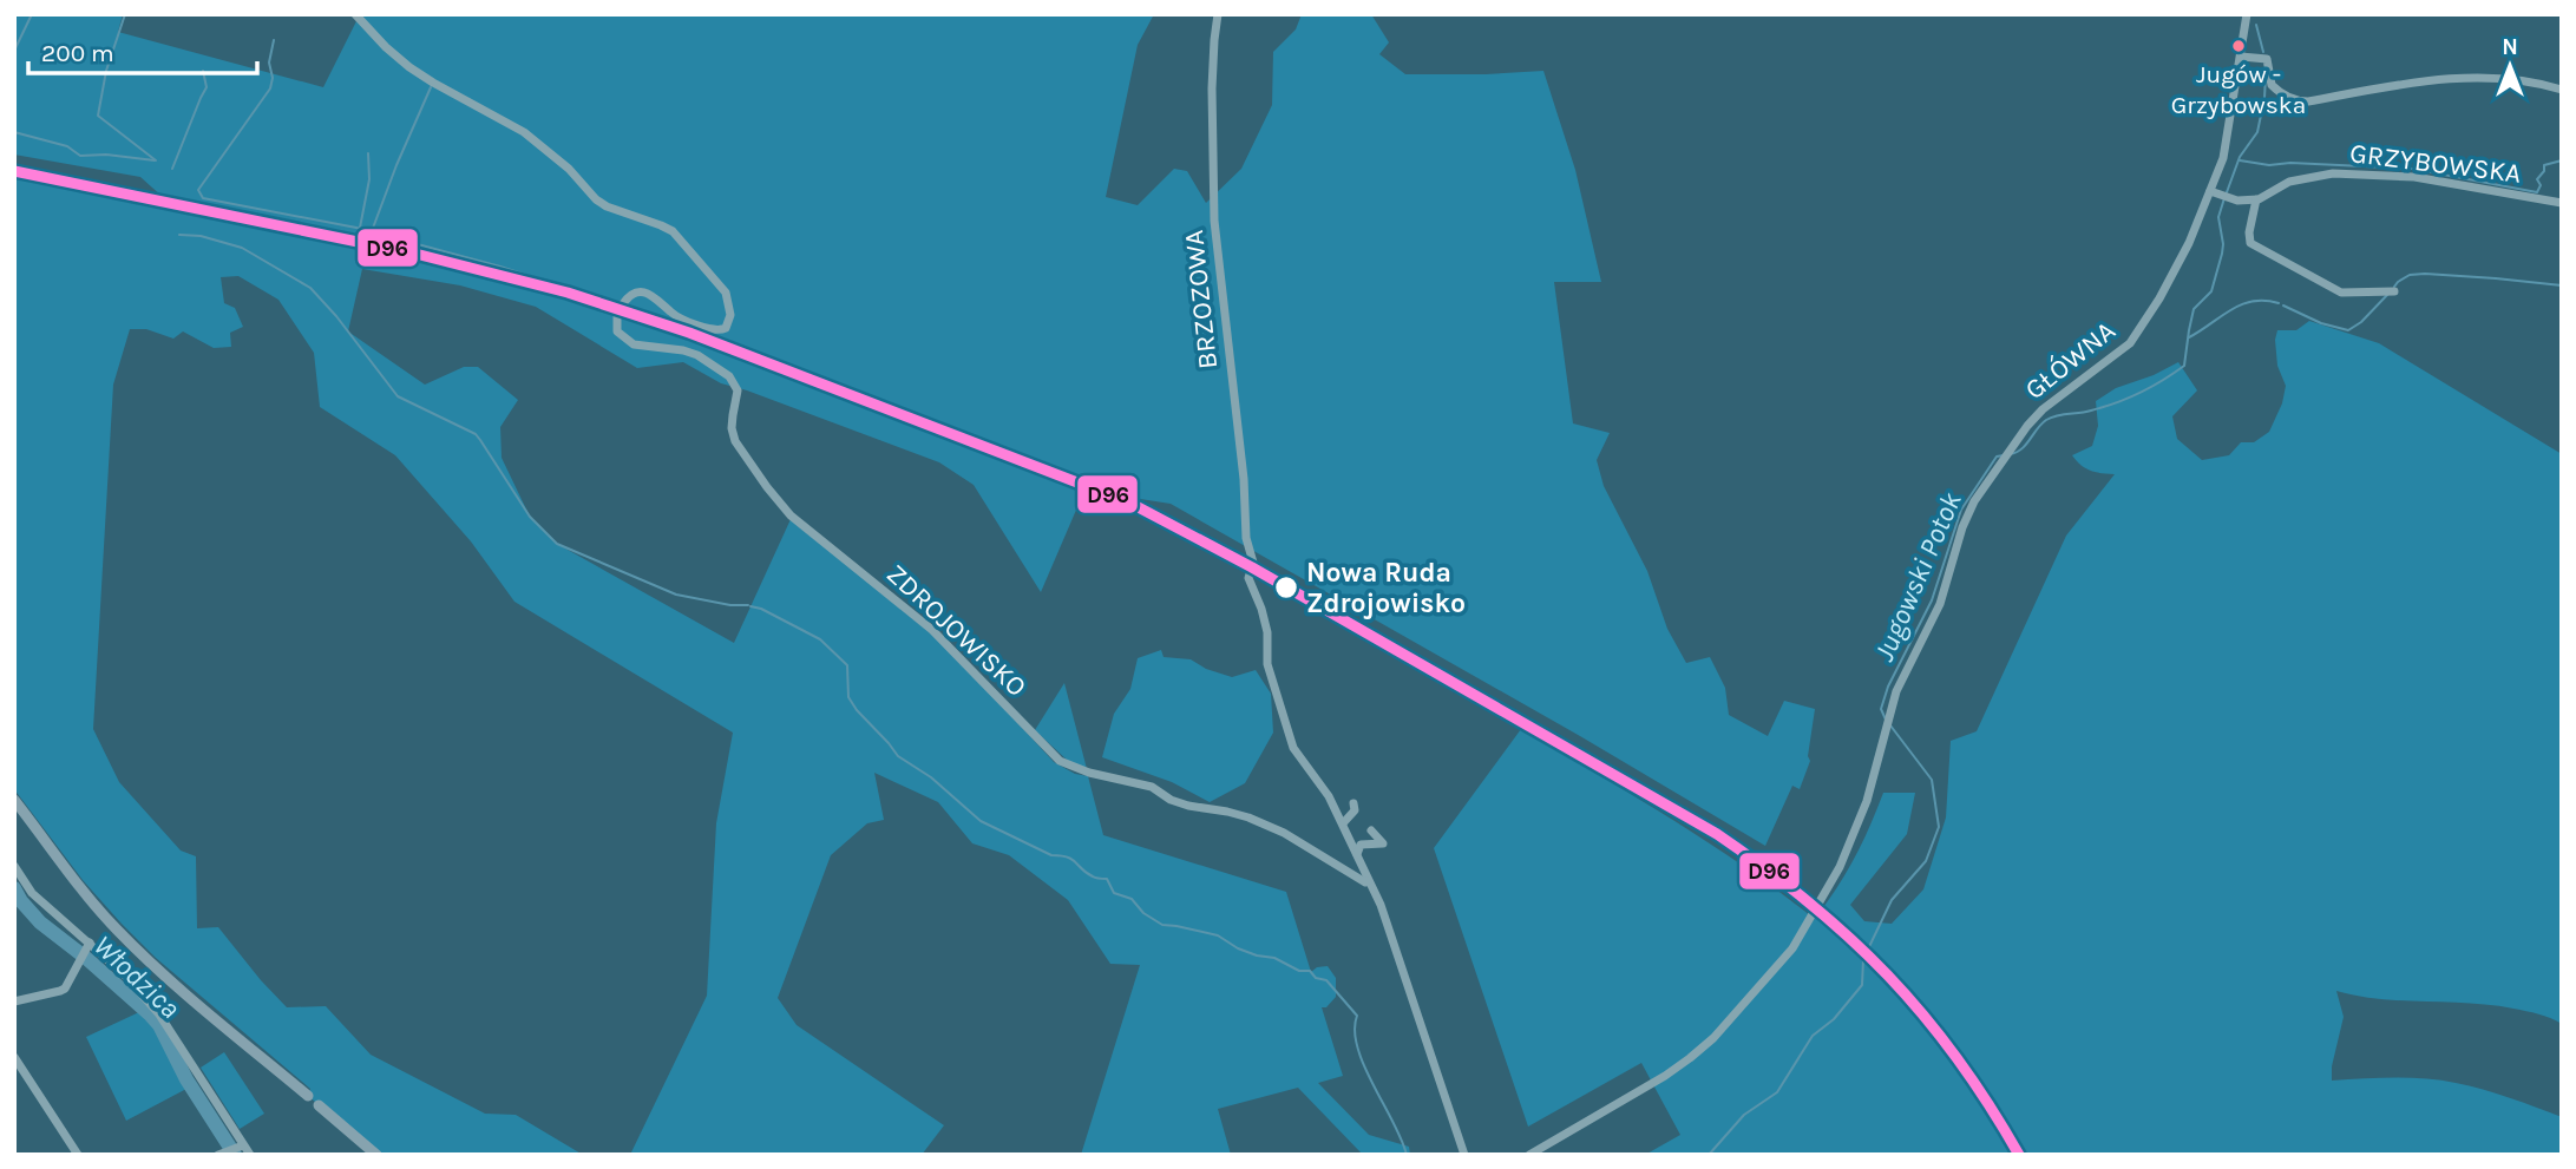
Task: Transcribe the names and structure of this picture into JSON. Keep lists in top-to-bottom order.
{
  "streets": {
    "street": [
      "GRZYBOWSKA",
      "BRZOZOWA",
      "GŁÓWNA",
      "ZDROJOWISKO"
    ]
  },
  "crossings": [
    ["GRZYBOWSKA", "GŁÓWNA"]
  ],
  "water": ["Jugowski Potok", "Włodzica"],
  "places": ["Jugów - Grzybowska", "Nowa Ruda Zdrojowisko"],
  "lines": ["transit line D96"],
  "scale_bar": "200 m",
  "north": "top"
}
